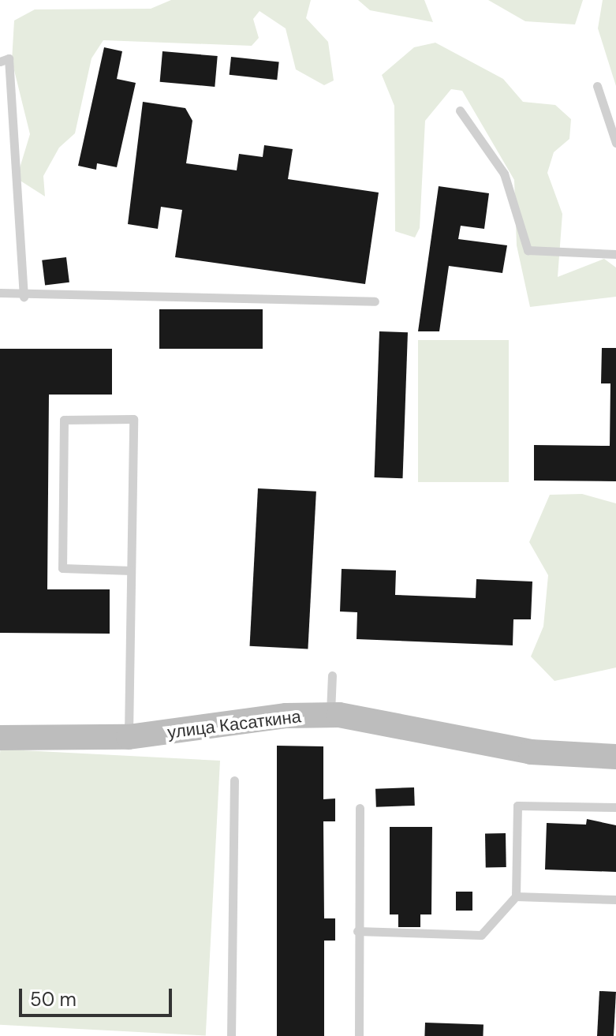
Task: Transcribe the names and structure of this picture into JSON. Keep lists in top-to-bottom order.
{
  "streets": {
    "street": ["улица Касаткина"]
  },
  "scale_bar": "50 m"
}
